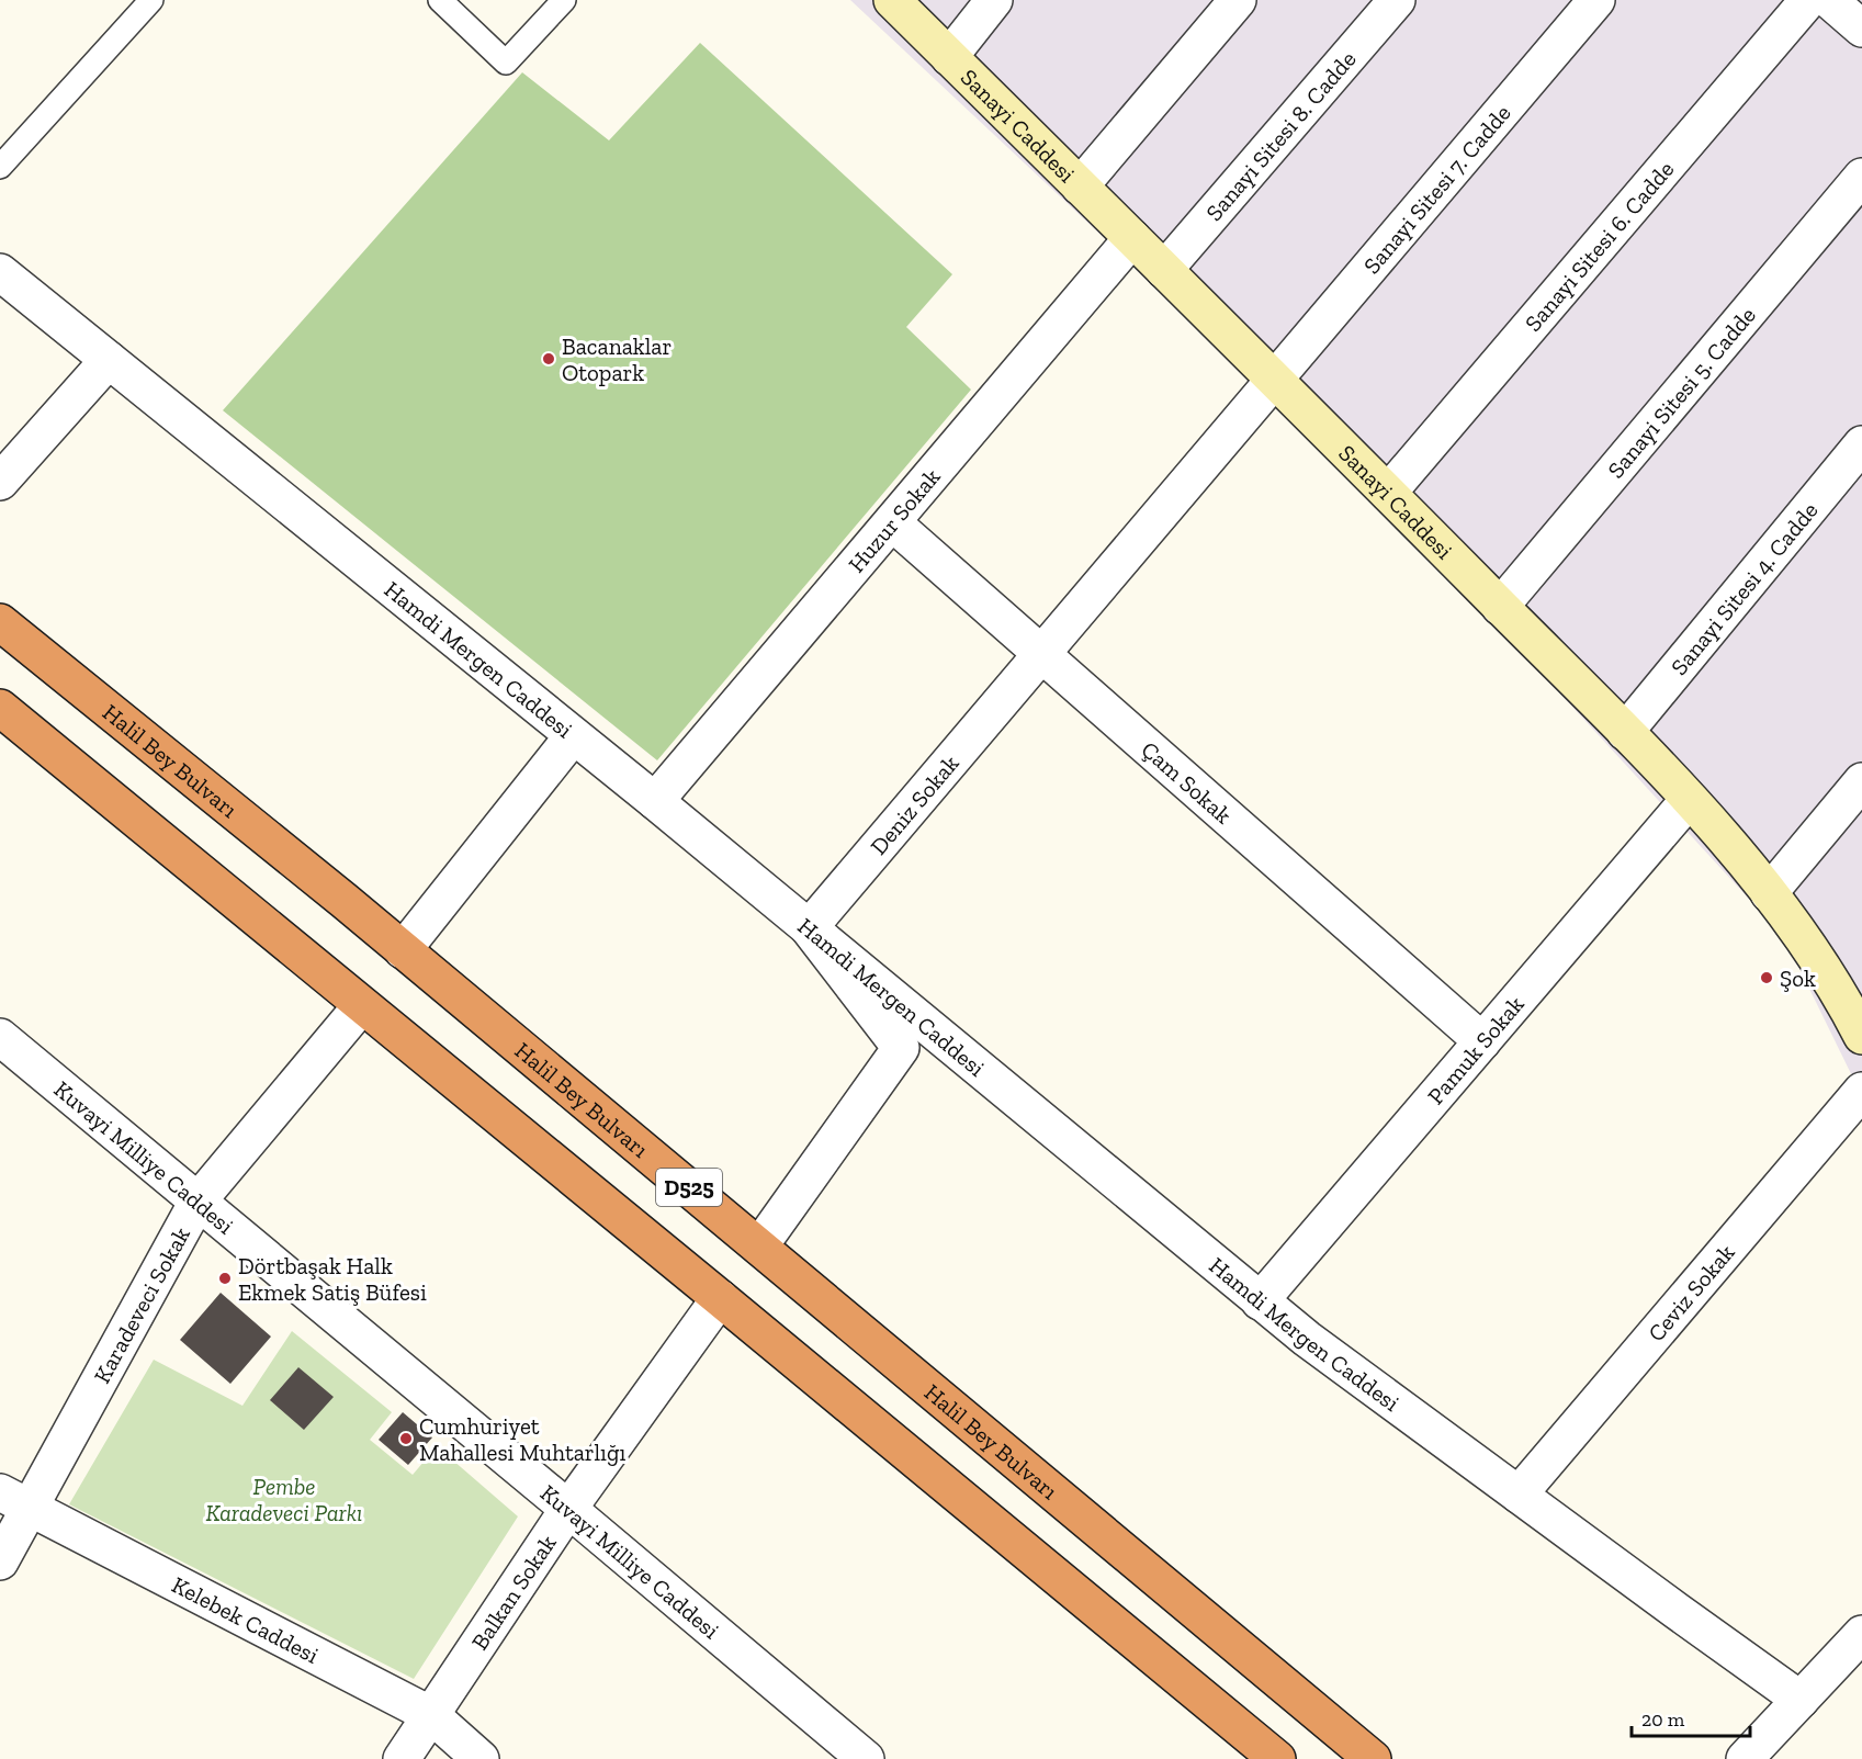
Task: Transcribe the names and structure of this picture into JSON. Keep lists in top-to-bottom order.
{
  "streets": {
    "highway": ["Halil Bey Bulvarı", "D525"],
    "street": [
      "Sanayi Caddesi",
      "Sanayi Sitesi 8. Cadde",
      "Sanayi Sitesi 7. Cadde",
      "Sanayi Sitesi 6. Cadde",
      "Sanayi Sitesi 5. Cadde",
      "Huzur Sokak",
      "Sanayi Sitesi 4. Cadde",
      "Hamdi Mergen Caddesi",
      "Çam Sokak",
      "Deniz Sokak",
      "Pamuk Sokak",
      "Kuvayi Milliye Caddesi",
      "Ceviz Sokak",
      "Karadeveci Sokak",
      "Balkan Sokak",
      "Kelebek Caddesi"
    ]
  },
  "crossings": [
    ["Sanayi Caddesi", "Sanayi Sitesi 8. Cadde"],
    ["Sanayi Caddesi", "Sanayi Sitesi 7. Cadde"],
    ["Sanayi Caddesi", "Sanayi Sitesi 6. Cadde"],
    ["Sanayi Caddesi", "Sanayi Sitesi 5. Cadde"],
    ["Sanayi Caddesi", "Huzur Sokak"],
    ["Sanayi Caddesi", "Sanayi Sitesi 4. Cadde"],
    ["Sanayi Caddesi", "Deniz Sokak"],
    ["Sanayi Caddesi", "Pamuk Sokak"],
    ["Sanayi Sitesi 7. Cadde", "Deniz Sokak"],
    ["Huzur Sokak", "Hamdi Mergen Caddesi"],
    ["Huzur Sokak", "Çam Sokak"],
    ["Hamdi Mergen Caddesi", "Deniz Sokak"],
    ["Hamdi Mergen Caddesi", "Pamuk Sokak"],
    ["Hamdi Mergen Caddesi", "Ceviz Sokak"],
    ["Çam Sokak", "Deniz Sokak"],
    ["Çam Sokak", "Pamuk Sokak"],
    ["Kuvayi Milliye Caddesi", "Karadeveci Sokak"],
    ["Kuvayi Milliye Caddesi", "Balkan Sokak"],
    ["D525", "Karadeveci Sokak"],
    ["D525", "Balkan Sokak"],
    ["Karadeveci Sokak", "Kelebek Caddesi"],
    ["Balkan Sokak", "Kelebek Caddesi"]
  ],
  "parks": ["Pembe Karadeveci Parkı"],
  "places": [
    "Bacanaklar Otopark",
    "Şok",
    "Dörtbaşak Halk Ekmek Satiş Büfesi",
    "Cumhuriyet Mahallesi Muhtarlığı"
  ],
  "scale_bar": "20 m"
}
